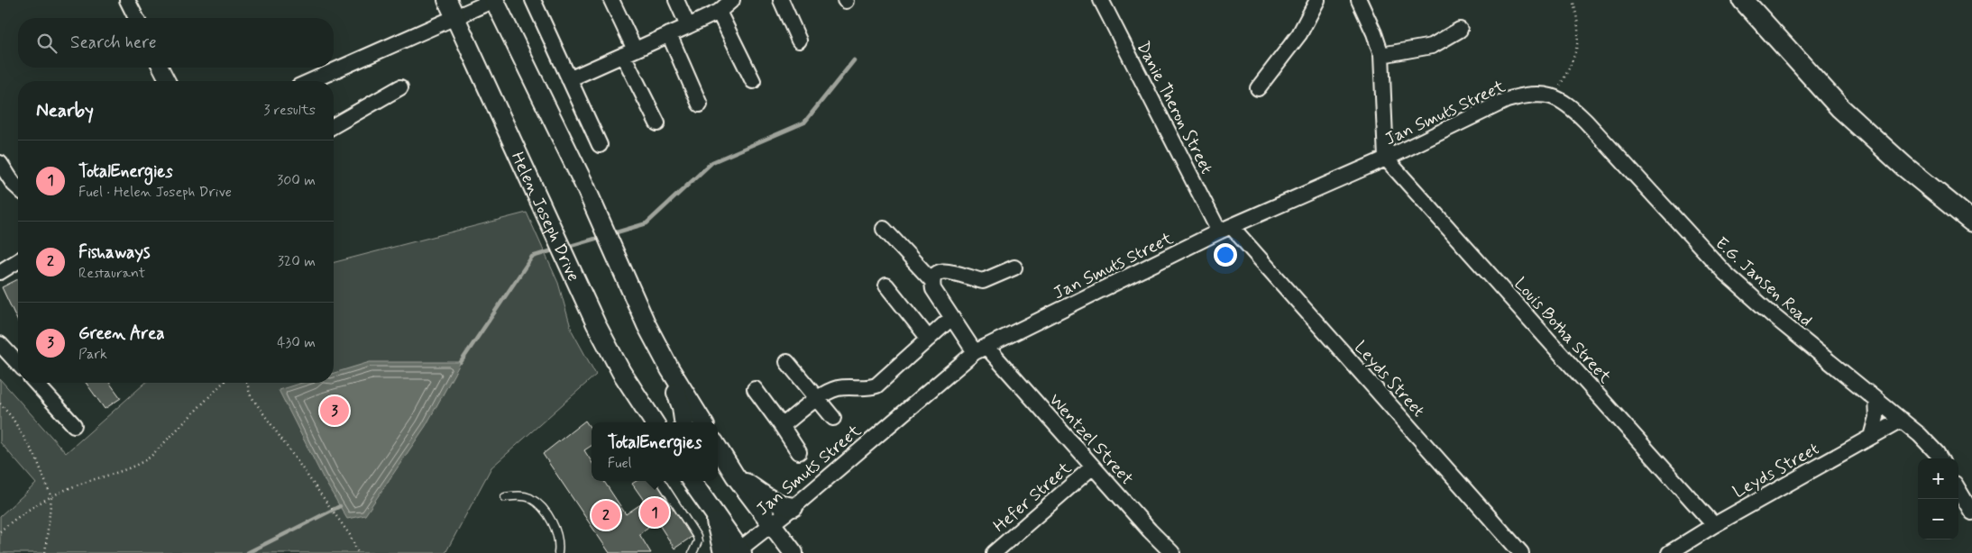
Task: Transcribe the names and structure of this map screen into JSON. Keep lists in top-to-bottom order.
{
  "streets": {
    "street": [
      "Danie Theron Street",
      "Jan Smuts Street",
      "Helen Joseph Drive",
      "E.G. Jansen Road",
      "Louis Botha Street",
      "Leyds Street",
      "Wentzel Street",
      "Hefer Street"
    ]
  },
  "crossings": [
    ["Danie Theron Street", "Jan Smuts Street"],
    ["Danie Theron Street", "Leyds Street"],
    ["Jan Smuts Street", "E.G. Jansen Road"],
    ["Jan Smuts Street", "Louis Botha Street"],
    ["Jan Smuts Street", "Leyds Street"],
    ["Jan Smuts Street", "Wentzel Street"],
    ["E.G. Jansen Road", "Leyds Street"],
    ["Louis Botha Street", "Leyds Street"],
    ["Wentzel Street", "Hefer Street"]
  ],
  "page": {
    "search": "Search here",
    "heading": ["Nearby", "3 results"],
    "list": [
      {
        "mark": "1",
        "name": "TotalEnergies",
        "note": "Fuel · Helen Joseph Drive",
        "value": "300 m"
      },
      {
        "mark": "2",
        "name": "Fishaways",
        "note": "Restaurant",
        "value": "320 m"
      },
      {
        "mark": "3",
        "name": "Green Area",
        "note": "Park",
        "value": "430 m"
      }
    ],
    "pins": ["3", "1", "2"],
    "popup": ["TotalEnergies", "Fuel"],
    "map_buttons": ["+", "−"]
  }
}
